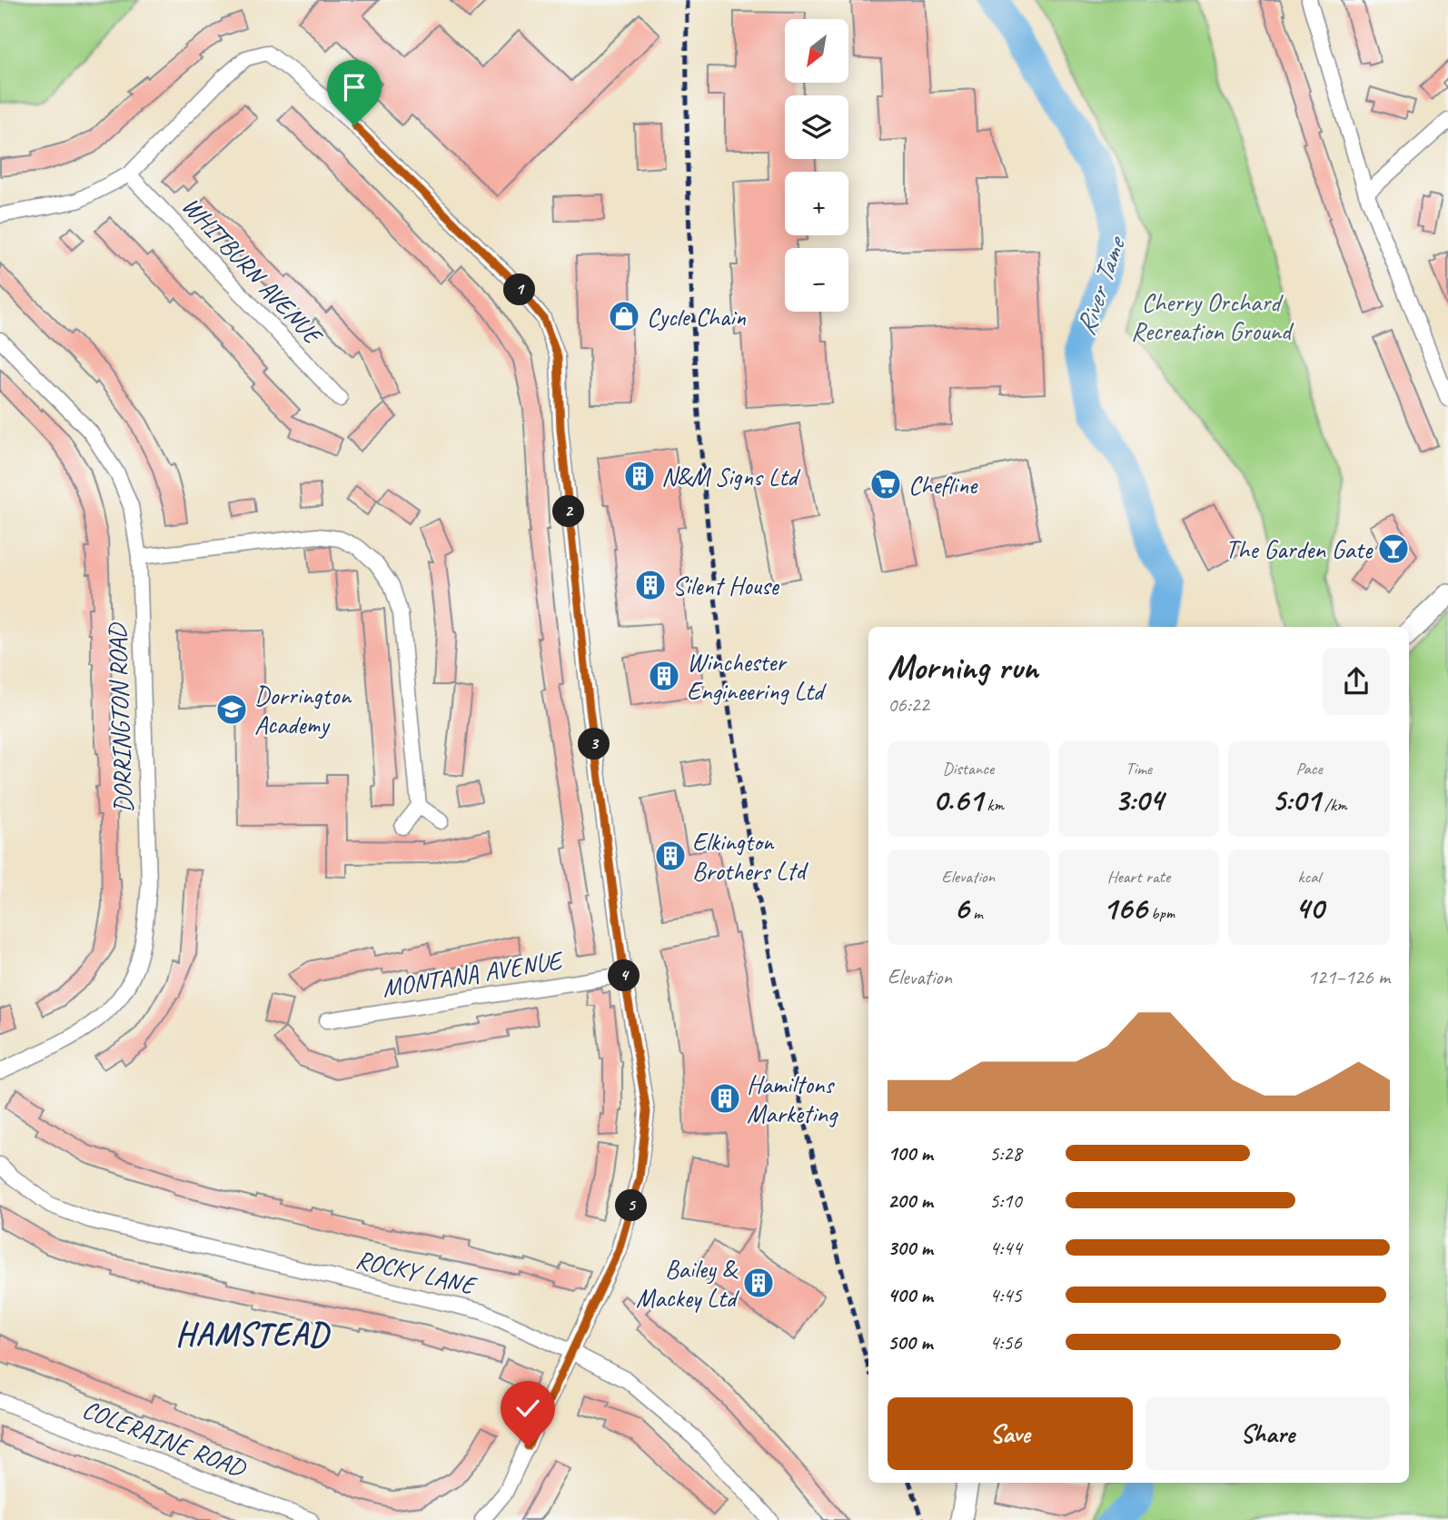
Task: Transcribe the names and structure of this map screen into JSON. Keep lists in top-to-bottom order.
{
  "streets": {
    "street": [
      "WHITBURN AVENUE",
      "DORRINGTON ROAD",
      "MONTANA AVENUE",
      "ROCKY LANE",
      "COLERAINE ROAD"
    ]
  },
  "districts": ["HAMSTEAD"],
  "water": ["River Tame"],
  "parks": ["Cherry Orchard Recreation Ground"],
  "places": {
    "shop": ["Cycle Chain"],
    "building": [
      "N&M Signs Ltd",
      "Silent House",
      "Winchester Engineering Ltd",
      "Elkington Brothers Ltd",
      "Hamiltons Marketing",
      "Bailey & Mackey Ltd"
    ],
    "supermarket": ["Chefline"],
    "bar": ["The Garden Gate"],
    "school or university": ["Dorrington Academy"]
  },
  "north": "bottom left",
  "page": {
    "map_buttons": ["+", "−"],
    "pins": [
      "1",
      "2",
      "3",
      "4",
      "5"
    ],
    "heading": ["Morning run", "06:22"],
    "stats": [
      ["Distance", "0.61 km"],
      ["Time", "3:04"],
      ["Pace", "5:01 /km"],
      ["Elevation", "6 m"],
      ["Heart rate", "166 bpm"],
      ["kcal", "40"]
    ],
    "chart": ["Elevation", "121–126 m"],
    "list": [
      {
        "name": "100 m",
        "note": "5:28"
      },
      {
        "name": "200 m",
        "note": "5:10"
      },
      {
        "name": "300 m",
        "note": "4:44"
      },
      {
        "name": "400 m",
        "note": "4:45"
      },
      {
        "name": "500 m",
        "note": "4:56"
      }
    ],
    "buttons": ["Save", "Share"]
  }
}
